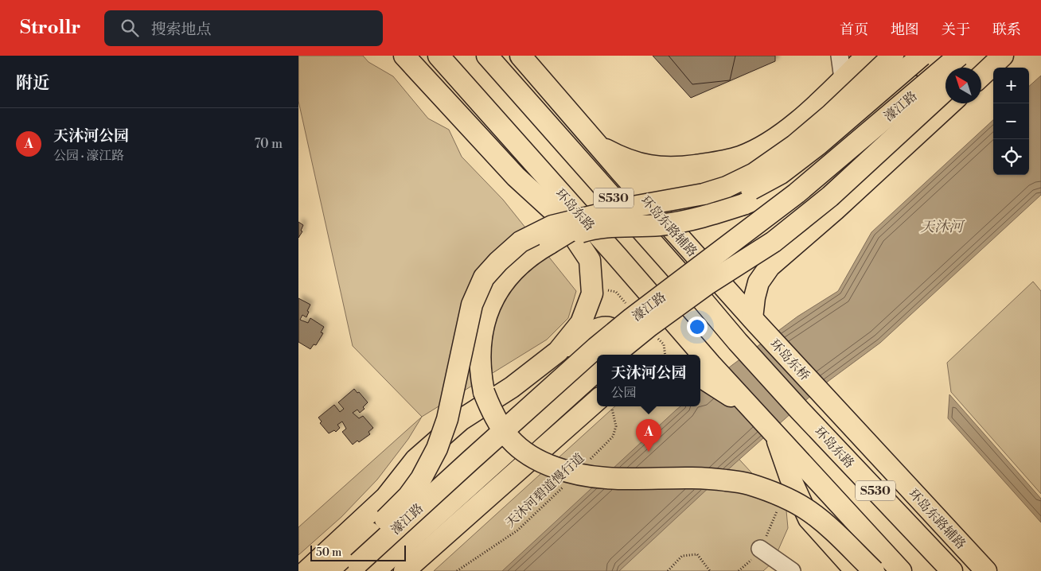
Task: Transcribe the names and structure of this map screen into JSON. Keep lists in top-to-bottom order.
{
  "streets": {
    "main road": [
      "濠江路",
      "S530",
      "环岛东路",
      "环岛东路辅路",
      "环岛东桥"
    ],
    "path": ["天沐河碧道慢行道"]
  },
  "crossings": [
    ["环岛东路", "环岛东桥"],
    ["环岛东路辅路", "环岛东桥"]
  ],
  "water": ["天沐河"],
  "scale_bar": "50 m",
  "north": "top left",
  "page": {
    "header": "Strollr",
    "search": "搜索地点",
    "nav": [
      "首页",
      "地图",
      "关于",
      "联系"
    ],
    "heading": "附近",
    "map_buttons": ["+", "−"],
    "list": [
      {
        "mark": "A",
        "name": "天沐河公园",
        "note": "公园 · 濠江路",
        "value": "70 m"
      }
    ],
    "popup": ["天沐河公园", "公园"],
    "pins": "A",
    "scale": "50 m"
  }
}
